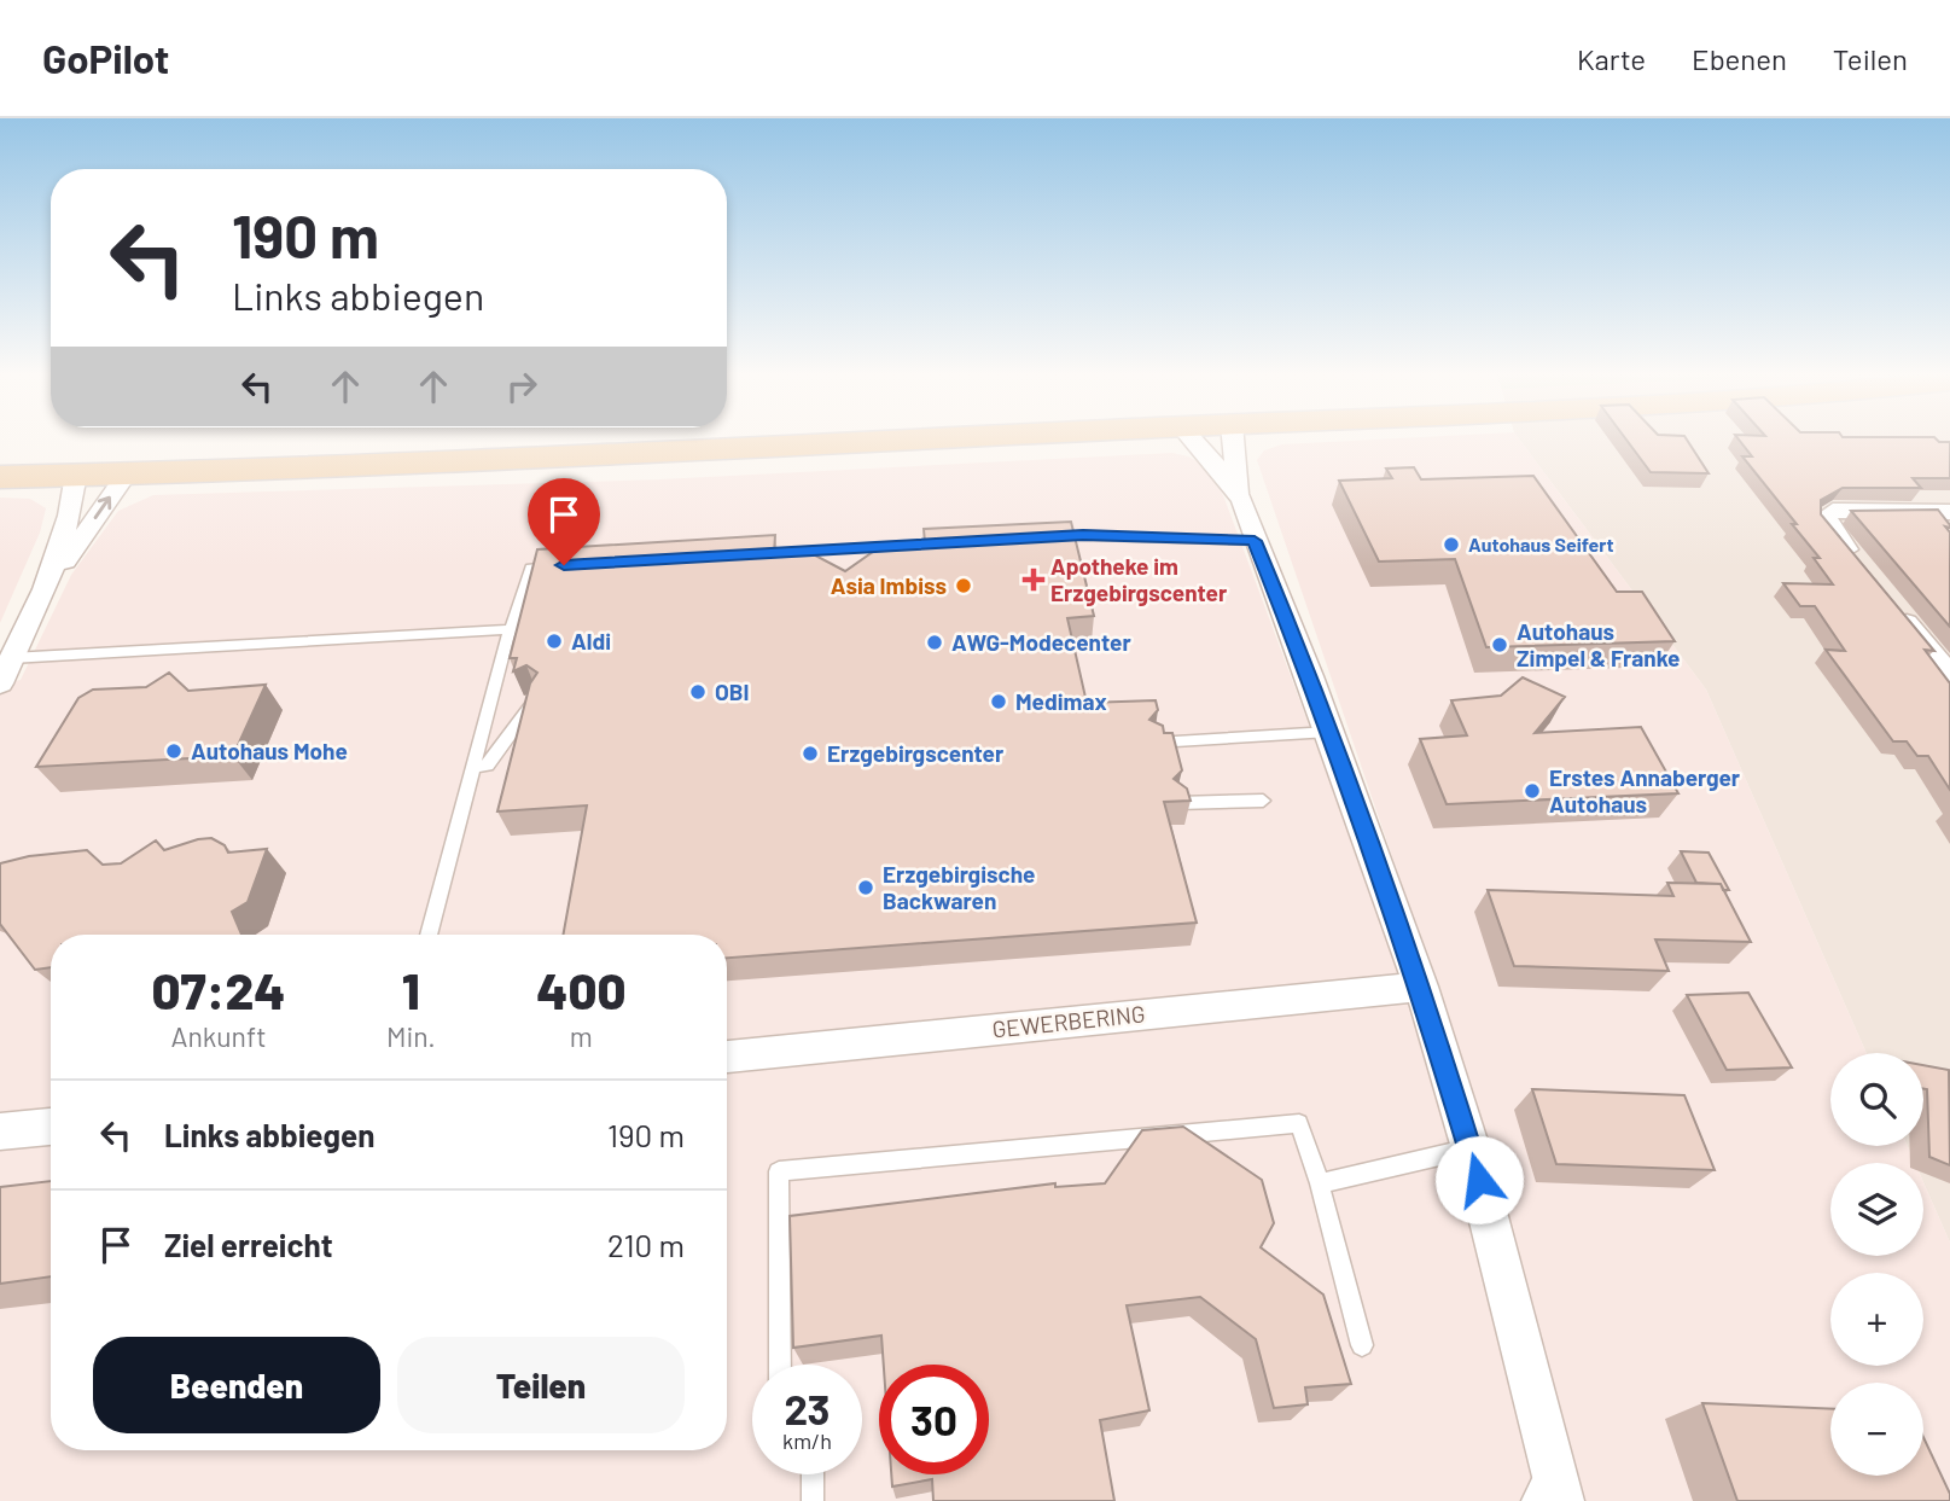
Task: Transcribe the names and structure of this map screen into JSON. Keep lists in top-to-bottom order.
{
  "streets": {
    "street": ["GEWERBERING"]
  },
  "places": {
    "other": [
      "Autohaus Seifert",
      "Asia Imbiss",
      "Aldi",
      "AWG-Modecenter",
      "Autohaus Zimpel & Franke",
      "OBI",
      "Medimax",
      "Autohaus Mohe",
      "Erzgebirgscenter",
      "Erstes Annaberger Autohaus",
      "Erzgebirgische Backwaren"
    ],
    "health": ["Apotheke im Erzgebirgscenter"]
  },
  "page": {
    "header": "GoPilot",
    "nav": ["Karte", "Ebenen", "Teilen"],
    "turn": ["190 m", "Links abbiegen"],
    "eta": [
      "07:24",
      "Ankunft",
      "1",
      "Min.",
      "400",
      "m"
    ],
    "map_buttons": ["+", "−"],
    "list": [
      {
        "name": "Links abbiegen",
        "value": "190 m"
      },
      {
        "name": "Ziel erreicht",
        "value": "210 m"
      }
    ],
    "buttons": ["Beenden", "Teilen"],
    "speed": "23 km/h",
    "limit": "30"
  }
}
